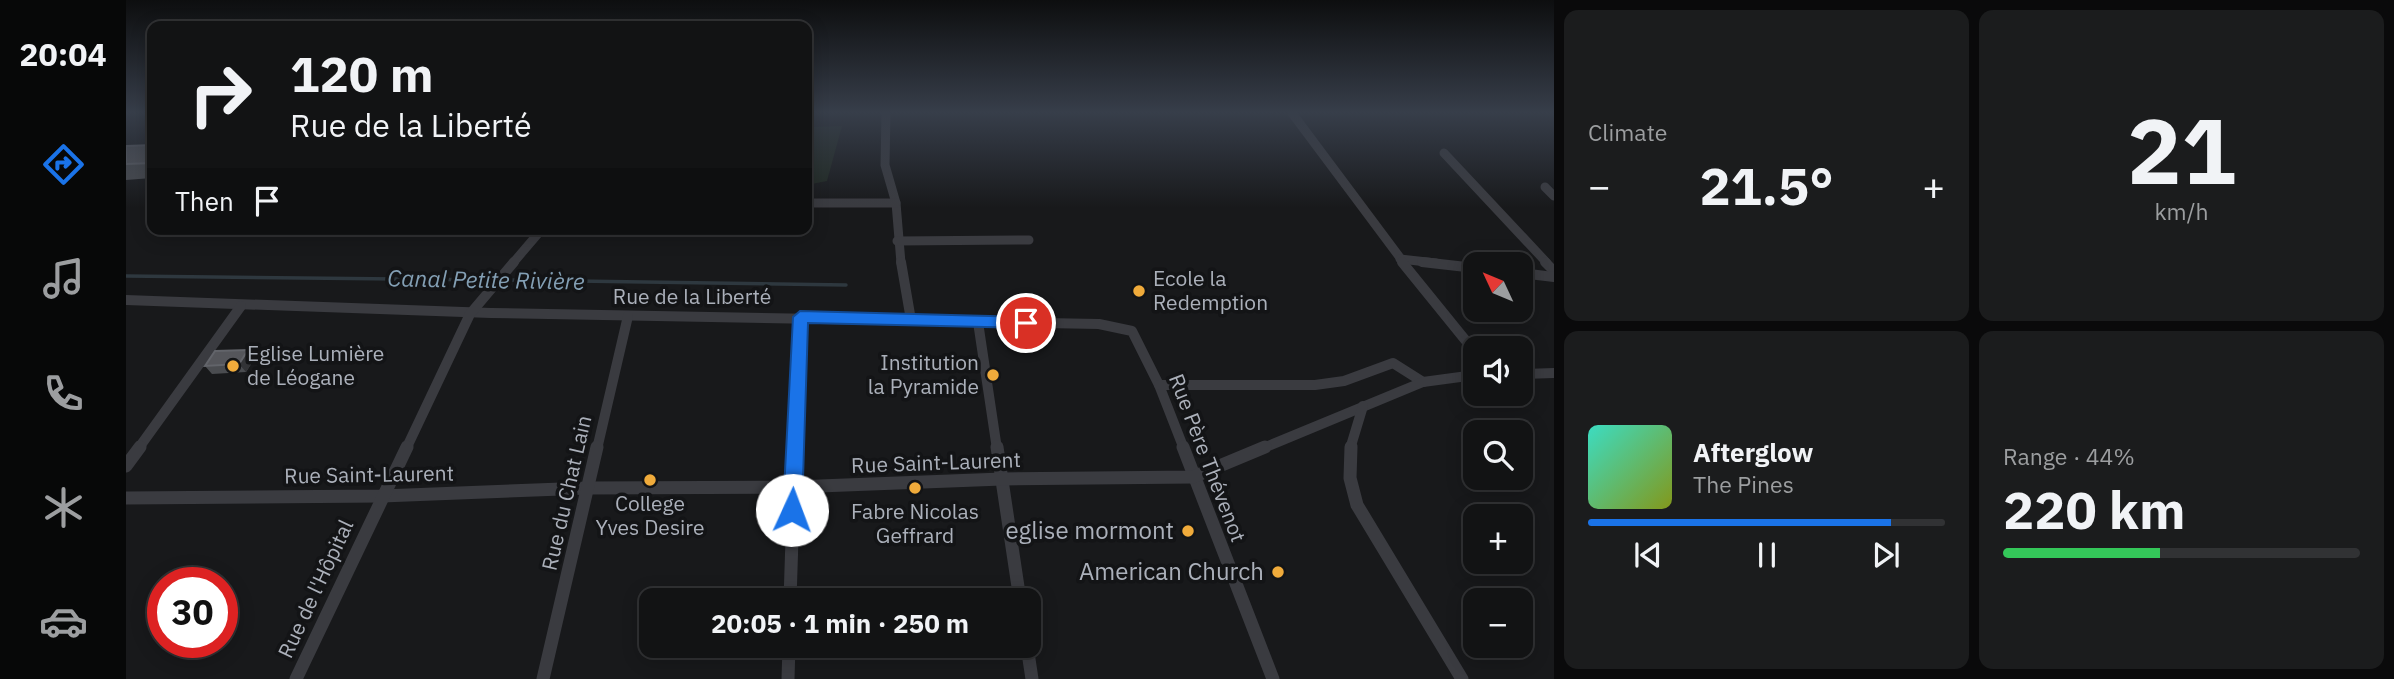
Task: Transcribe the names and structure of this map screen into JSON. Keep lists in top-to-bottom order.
{
  "streets": {
    "street": [
      "Rue de la Liberté",
      "Rue Père Thévenot",
      "Rue Saint-Laurent",
      "Rue du Chat Lain",
      "Rue de l'Hôpital"
    ]
  },
  "crossings": [
    ["Rue de la Liberté", "Rue Père Thévenot"],
    ["Rue de la Liberté", "Rue du Chat Lain"],
    ["Rue de la Liberté", "Rue de l'Hôpital"],
    ["Rue Père Thévenot", "Rue Saint-Laurent"],
    ["Rue Saint-Laurent", "Rue du Chat Lain"],
    ["Rue Saint-Laurent", "Rue de l'Hôpital"]
  ],
  "water": ["Canal Petite Rivière"],
  "places": [
    "Ecole la Redemption",
    "Eglise Lumière de Léogane",
    "Institution la Pyramide",
    "College Yves Desire",
    "Fabre Nicolas Geffrard",
    "eglise mormont",
    "American Church"
  ],
  "north": "top left",
  "page": {
    "tabs": "20:04",
    "tile": [
      "Climate",
      ["21", "km/h"],
      ["Range · 44%", "220 km"]
    ],
    "turn": ["120 m", "Rue de la Liberté"],
    "heat": ["−", "21.5°", "+"],
    "then": "Then",
    "map_buttons": ["+", "−"],
    "song": ["Afterglow", "The Pines"],
    "limit": "30",
    "trip": "20:05 · 1 min · 250 m"
  }
}
